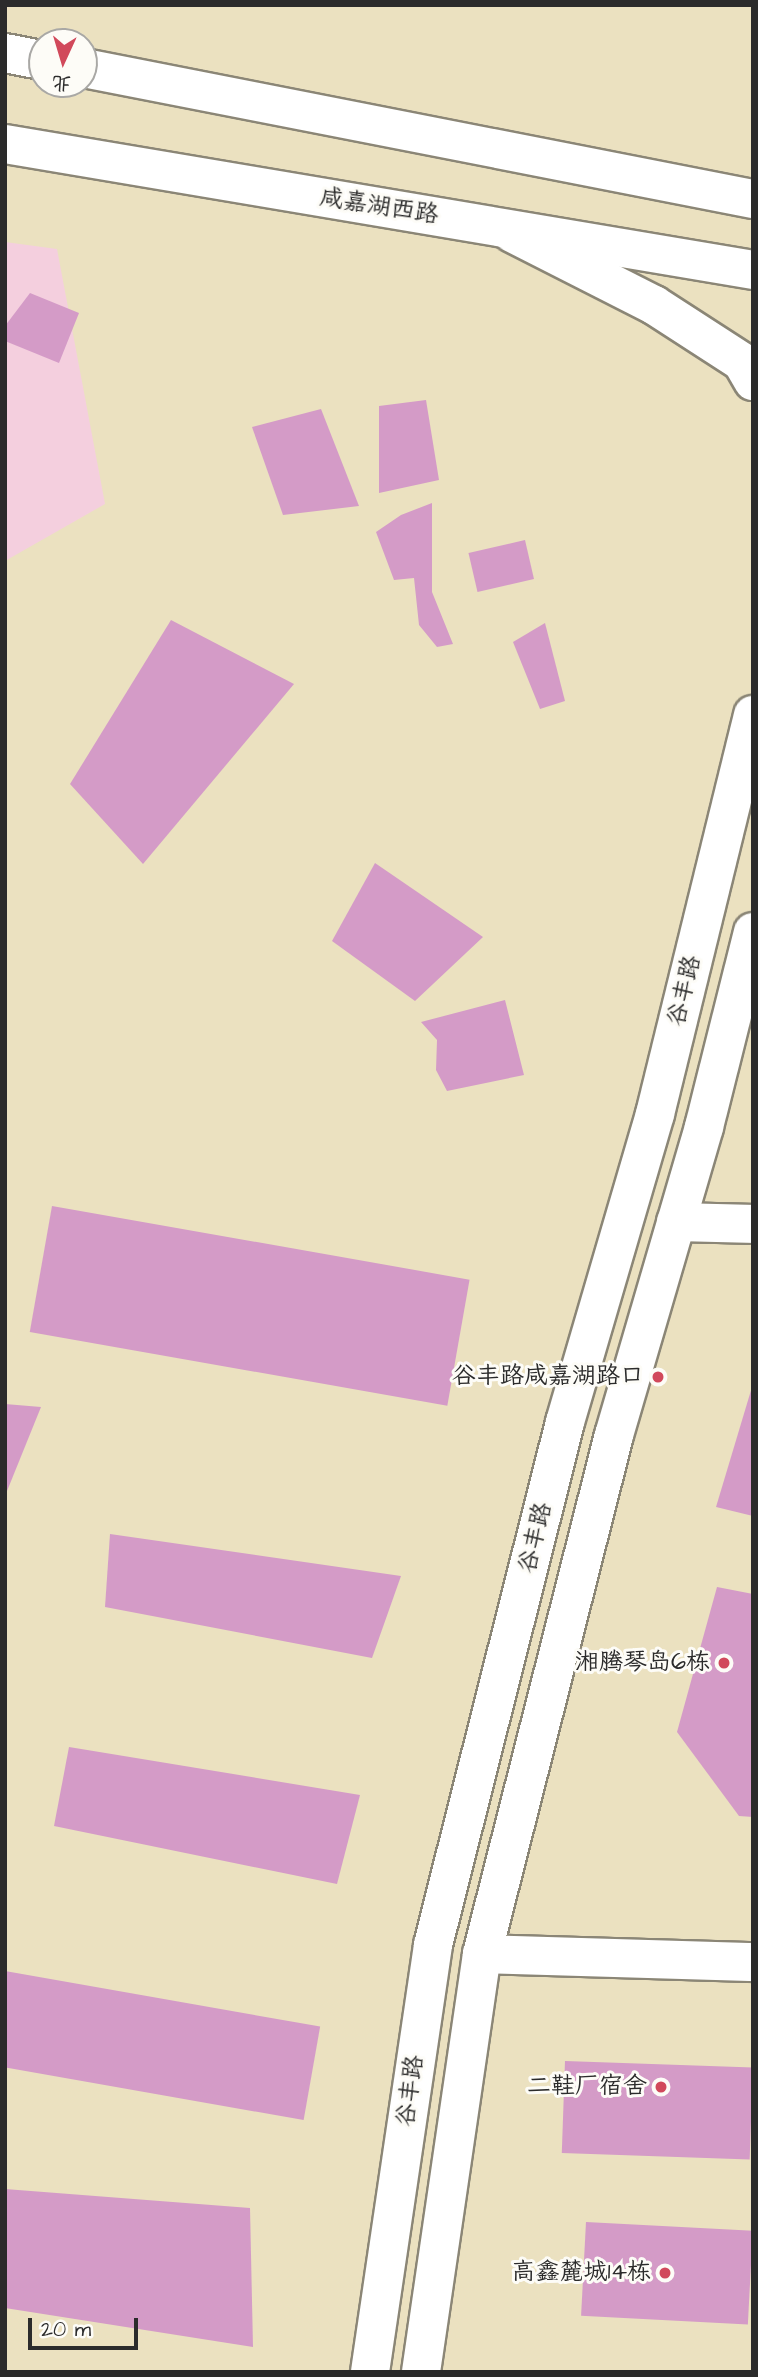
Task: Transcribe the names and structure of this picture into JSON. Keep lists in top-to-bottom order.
{
  "streets": {
    "street": ["咸嘉湖西路", "谷丰路"]
  },
  "places": [
    "谷丰路咸嘉湖路口",
    "湘腾琴岛6栋",
    "二鞋厂宿舍",
    "高鑫麓城14栋"
  ],
  "scale_bar": "20 m",
  "north": "bottom"
}
